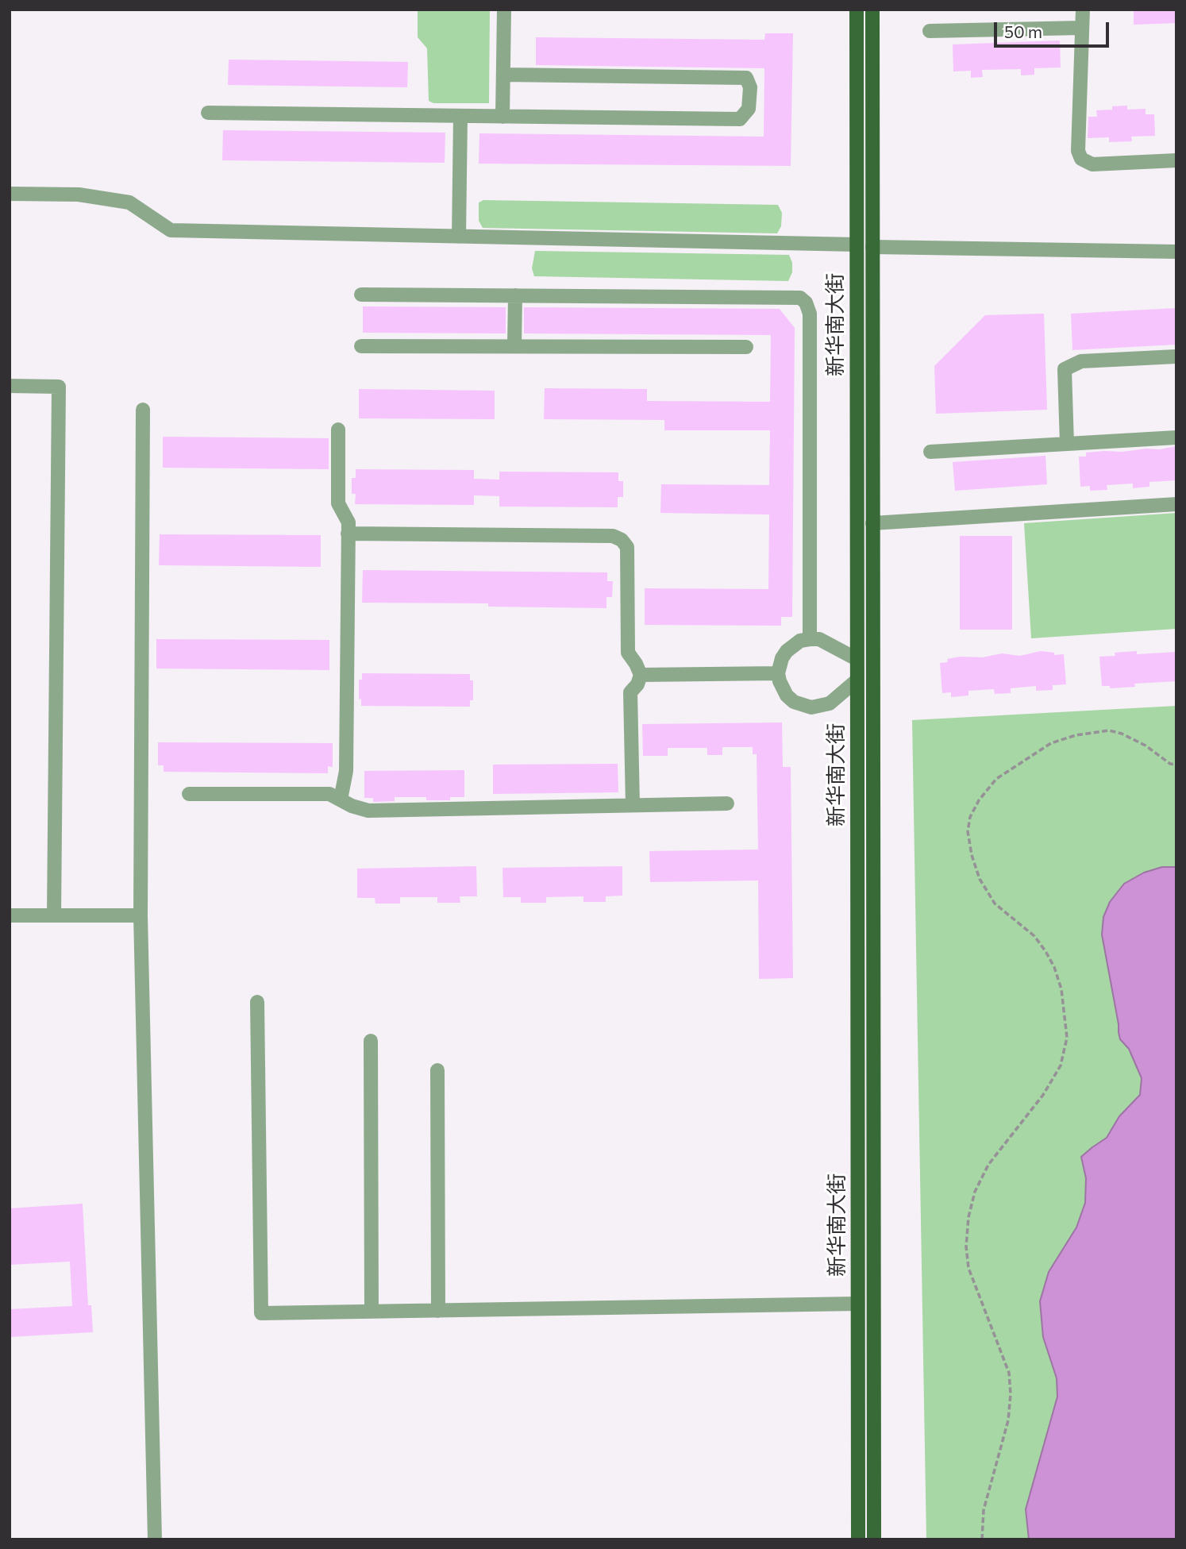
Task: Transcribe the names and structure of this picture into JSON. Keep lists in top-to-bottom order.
{
  "streets": {
    "main road": ["新华南大街"]
  },
  "scale_bar": "50 m"
}
